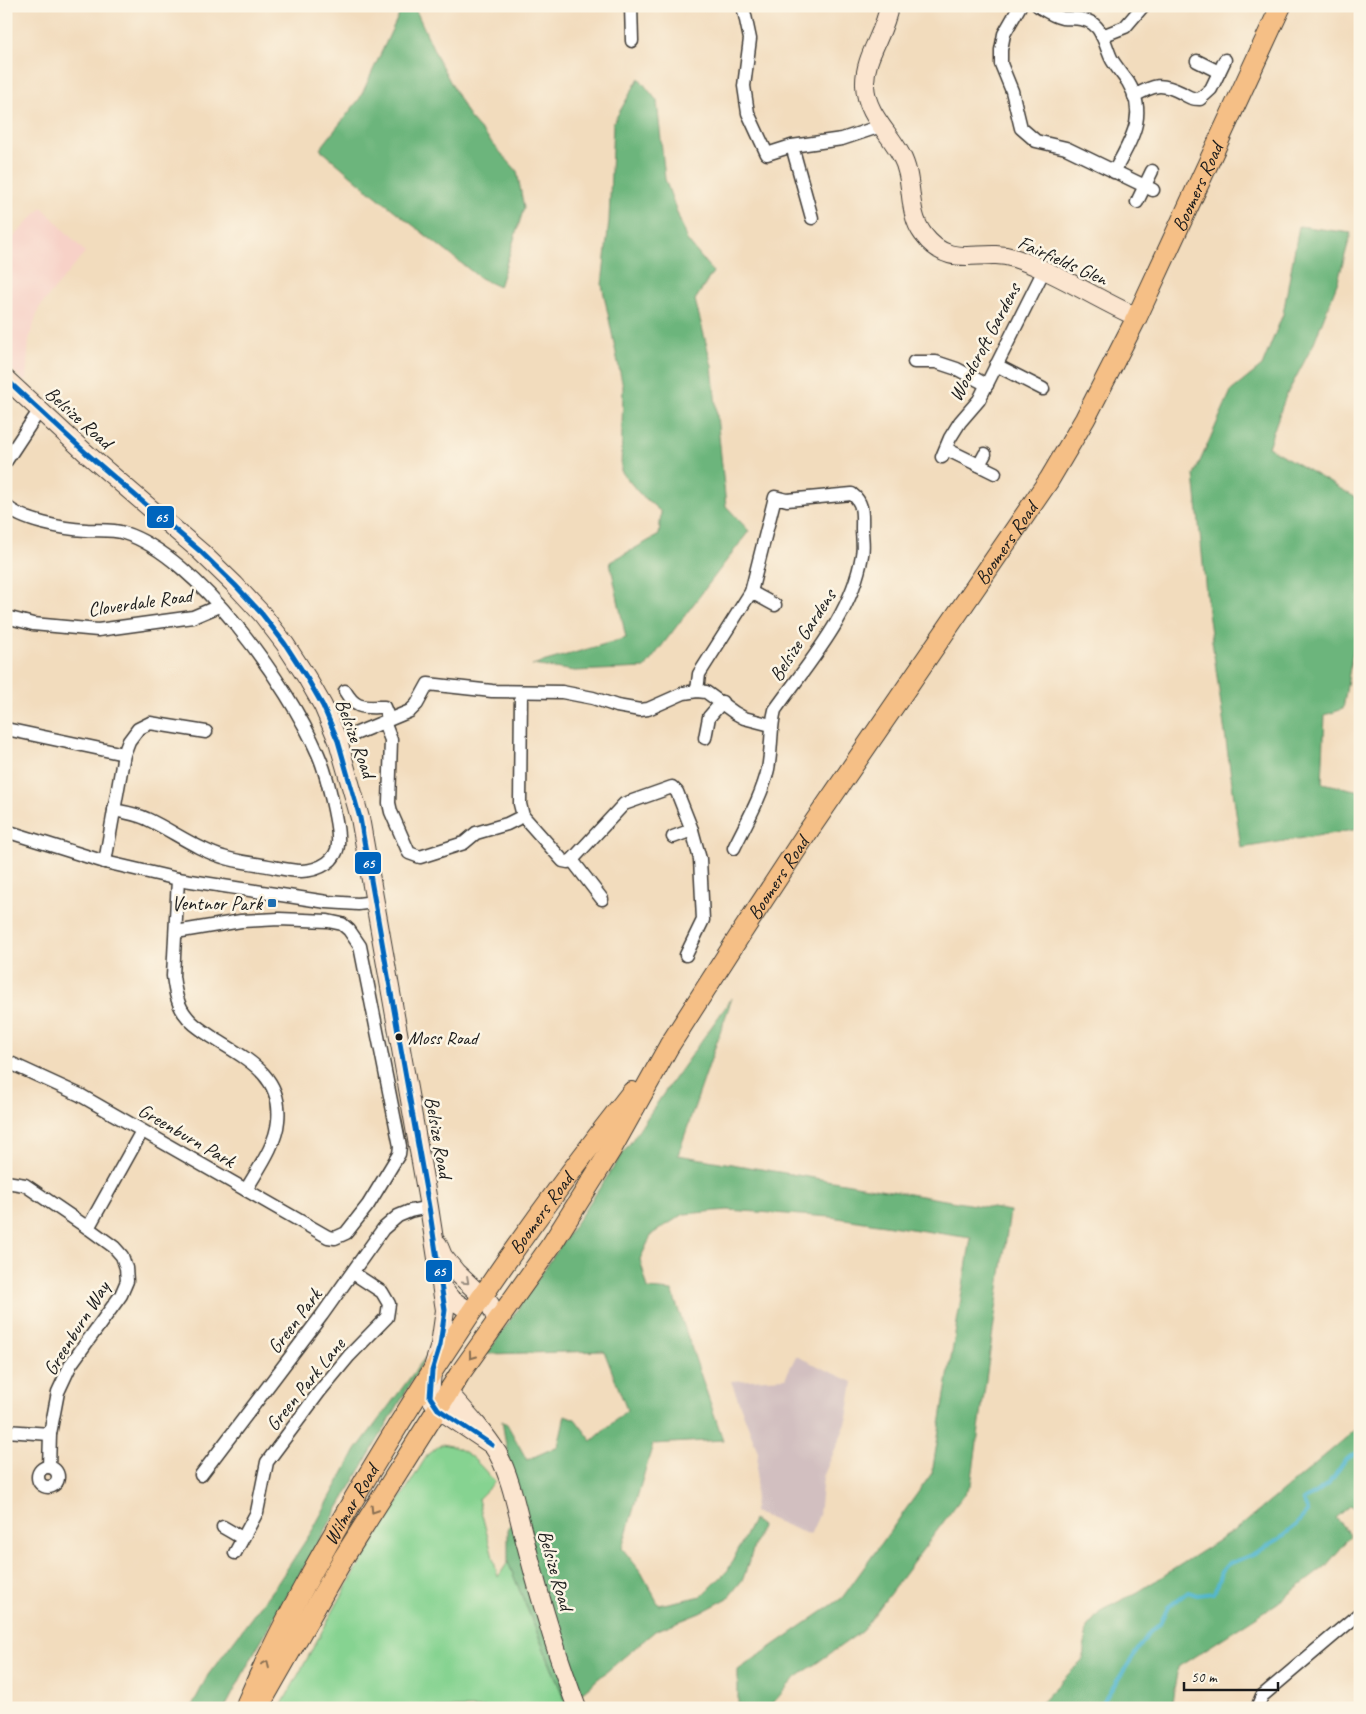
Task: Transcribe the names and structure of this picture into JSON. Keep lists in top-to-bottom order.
{
  "streets": {
    "main road": ["Boomers Road", "Wilmar Road"],
    "street": [
      "Fairfields Glen",
      "Woodcroft Gardens",
      "Belsize Road",
      "Cloverdale Road",
      "Belsize Gardens",
      "Greenburn Park",
      "Green Park",
      "Greenburn Way",
      "Green Park Lane"
    ]
  },
  "crossings": [
    ["Boomers Road", "Fairfields Glen"],
    ["Boomers Road", "Belsize Road"],
    ["Boomers Road", "Wilmar Road"],
    ["Fairfields Glen", "Woodcroft Gardens"],
    ["Belsize Road", "Green Park"],
    ["Belsize Road", "Wilmar Road"],
    ["Green Park", "Green Park Lane"]
  ],
  "places": {
    "transit": ["Ventnor Park"],
    "other": ["Moss Road"]
  },
  "lines": ["transit line 65"],
  "scale_bar": "50 m"
}
